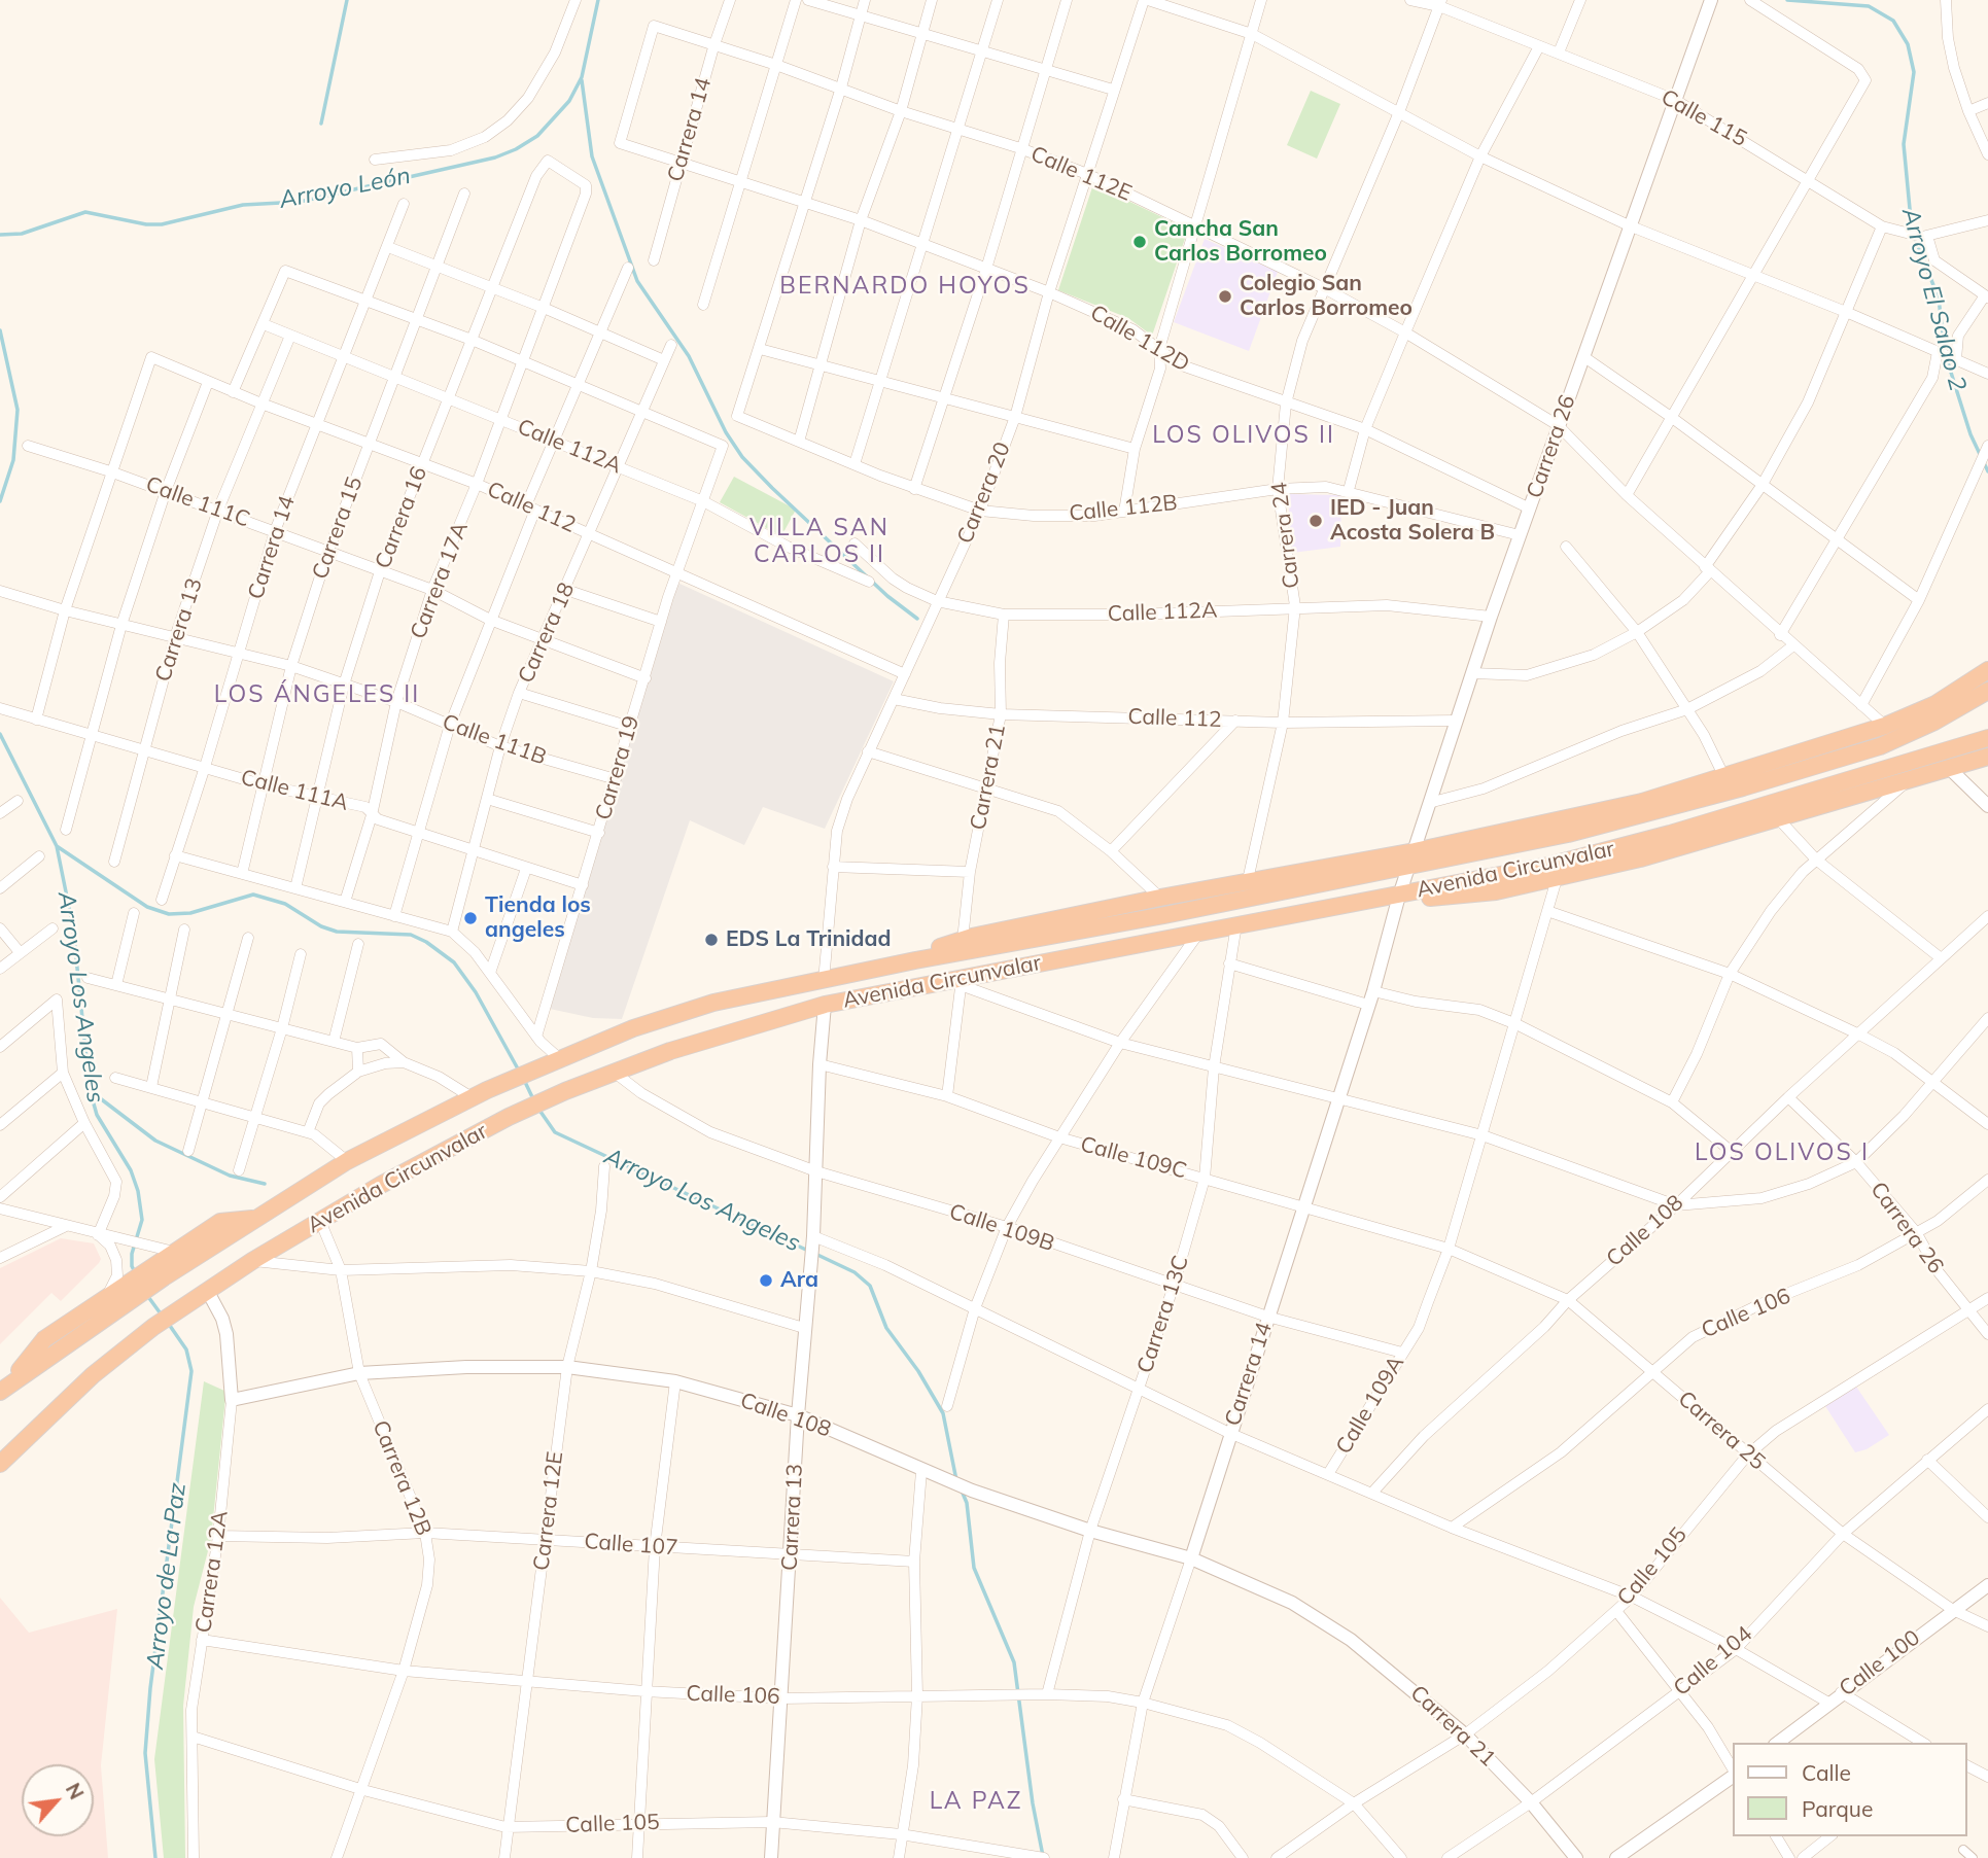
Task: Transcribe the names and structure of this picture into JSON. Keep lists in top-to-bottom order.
{
  "streets": {
    "highway": ["Avenida Circunvalar"],
    "street": [
      "Calle 115",
      "Carrera 14",
      "Calle 112E",
      "Calle 112D",
      "Calle 112A",
      "Carrera 26",
      "Carrera 20",
      "Calle 111C",
      "Calle 112",
      "Calle 112B",
      "Carrera 16",
      "Carrera 15",
      "Carrera 24",
      "Carrera 17A",
      "Carrera 13",
      "Carrera 18",
      "Calle 111B",
      "Carrera 19",
      "Carrera 21",
      "Calle 111A",
      "Calle 109C",
      "Calle 109B",
      "Calle 108",
      "Calle 106",
      "Carrera 13C",
      "Calle 109A",
      "Carrera 25",
      "Carrera 12B",
      "Carrera 12E",
      "Calle 107",
      "Calle 105",
      "Carrera 12A",
      "Calle 104",
      "Calle 100"
    ]
  },
  "crossings": [
    ["Calle 115", "Carrera 26"],
    ["Calle 115", "Carrera 24"],
    ["Carrera 14", "Calle 112E"],
    ["Carrera 14", "Calle 112D"],
    ["Carrera 14", "Calle 112A"],
    ["Carrera 14", "Carrera 26"],
    ["Carrera 14", "Calle 111C"],
    ["Carrera 14", "Calle 112"],
    ["Carrera 14", "Calle 111B"],
    ["Carrera 14", "Calle 111A"],
    ["Carrera 14", "Avenida Circunvalar"],
    ["Carrera 14", "Calle 109C"],
    ["Carrera 14", "Calle 109B"],
    ["Carrera 14", "Calle 108"],
    ["Carrera 14", "Calle 106"],
    ["Carrera 14", "Calle 109A"],
    ["Calle 112E", "Calle 112D"],
    ["Calle 112E", "Carrera 26"],
    ["Calle 112E", "Carrera 20"],
    ["Calle 112E", "Carrera 24"],
    ["Calle 112D", "Carrera 26"],
    ["Calle 112D", "Carrera 20"],
    ["Calle 112D", "Carrera 24"],
    ["Calle 112A", "Carrera 26"],
    ["Calle 112A", "Carrera 20"],
    ["Calle 112A", "Carrera 16"],
    ["Calle 112A", "Carrera 15"],
    ["Calle 112A", "Carrera 24"],
    ["Calle 112A", "Carrera 17A"],
    ["Calle 112A", "Carrera 13"],
    ["Calle 112A", "Carrera 18"],
    ["Calle 112A", "Carrera 19"],
    ["Calle 112A", "Carrera 21"],
    ["Carrera 26", "Calle 112"],
    ["Carrera 26", "Calle 112B"],
    ["Carrera 26", "Avenida Circunvalar"],
    ["Carrera 26", "Calle 108"],
    ["Carrera 26", "Calle 106"],
    ["Carrera 26", "Calle 105"],
    ["Carrera 20", "Calle 112"],
    ["Carrera 20", "Calle 112B"],
    ["Carrera 20", "Avenida Circunvalar"],
    ["Calle 111C", "Calle 112"],
    ["Calle 111C", "Carrera 16"],
    ["Calle 111C", "Carrera 15"],
    ["Calle 111C", "Carrera 17A"],
    ["Calle 111C", "Carrera 13"],
    ["Calle 111C", "Carrera 18"],
    ["Calle 111C", "Carrera 19"],
    ["Calle 112", "Carrera 16"],
    ["Calle 112", "Carrera 15"],
    ["Calle 112", "Carrera 24"],
    ["Calle 112", "Carrera 17A"],
    ["Calle 112", "Carrera 13"],
    ["Calle 112", "Carrera 18"],
    ["Calle 112", "Carrera 19"],
    ["Calle 112", "Carrera 21"],
    ["Calle 112B", "Carrera 24"],
    ["Carrera 16", "Carrera 17A"],
    ["Carrera 16", "Calle 111B"],
    ["Carrera 16", "Calle 111A"],
    ["Carrera 15", "Calle 111B"],
    ["Carrera 15", "Calle 111A"],
    ["Carrera 17A", "Calle 111B"],
    ["Carrera 17A", "Calle 111A"],
    ["Carrera 13", "Calle 111B"],
    ["Carrera 13", "Calle 111A"],
    ["Carrera 13", "Avenida Circunvalar"],
    ["Carrera 13", "Calle 109C"],
    ["Carrera 13", "Calle 109B"],
    ["Carrera 13", "Calle 108"],
    ["Carrera 13", "Calle 106"],
    ["Carrera 13", "Calle 109A"],
    ["Carrera 13", "Calle 107"],
    ["Carrera 13", "Calle 105"],
    ["Carrera 18", "Calle 111B"],
    ["Carrera 18", "Calle 111A"],
    ["Calle 111B", "Carrera 19"],
    ["Carrera 19", "Calle 111A"],
    ["Carrera 21", "Calle 108"],
    ["Carrera 21", "Calle 105"],
    ["Carrera 21", "Calle 104"],
    ["Avenida Circunvalar", "Calle 109B"],
    ["Avenida Circunvalar", "Carrera 13C"],
    ["Avenida Circunvalar", "Carrera 12B"],
    ["Avenida Circunvalar", "Carrera 12A"],
    ["Calle 109C", "Carrera 13C"],
    ["Calle 109C", "Calle 109A"],
    ["Calle 109C", "Carrera 25"],
    ["Calle 109B", "Carrera 13C"],
    ["Calle 109B", "Calle 109A"],
    ["Calle 108", "Carrera 13C"],
    ["Calle 108", "Carrera 25"],
    ["Calle 108", "Carrera 12B"],
    ["Calle 108", "Carrera 12E"],
    ["Calle 108", "Carrera 12A"],
    ["Calle 106", "Carrera 13C"],
    ["Calle 106", "Carrera 25"],
    ["Calle 106", "Carrera 12B"],
    ["Calle 106", "Carrera 12E"],
    ["Calle 106", "Calle 105"],
    ["Calle 106", "Carrera 12A"],
    ["Carrera 13C", "Calle 109A"],
    ["Calle 109A", "Carrera 25"],
    ["Carrera 25", "Calle 105"],
    ["Carrera 25", "Calle 104"],
    ["Carrera 25", "Calle 100"],
    ["Carrera 12B", "Calle 107"],
    ["Carrera 12B", "Calle 105"],
    ["Carrera 12E", "Calle 107"],
    ["Carrera 12E", "Calle 105"],
    ["Calle 107", "Carrera 12A"],
    ["Calle 105", "Carrera 12A"]
  ],
  "districts": [
    "BERNARDO HOYOS",
    "LOS OLIVOS II",
    "VILLA SAN CARLOS II",
    "LOS ÁNGELES II",
    "LOS OLIVOS I",
    "LA PAZ"
  ],
  "water": [
    "Arroyo León",
    "Arroyo El Salao 2",
    "Arroyo Los Angeles",
    "Arroyo de La Paz"
  ],
  "places": [
    "Cancha San Carlos Borromeo",
    "Colegio San Carlos Borromeo",
    "IED - Juan Acosta Solera B",
    "Tienda los angeles",
    "EDS La Trinidad",
    "Ara"
  ],
  "legend": ["Calle", "Parque"],
  "north": "top right"
}
